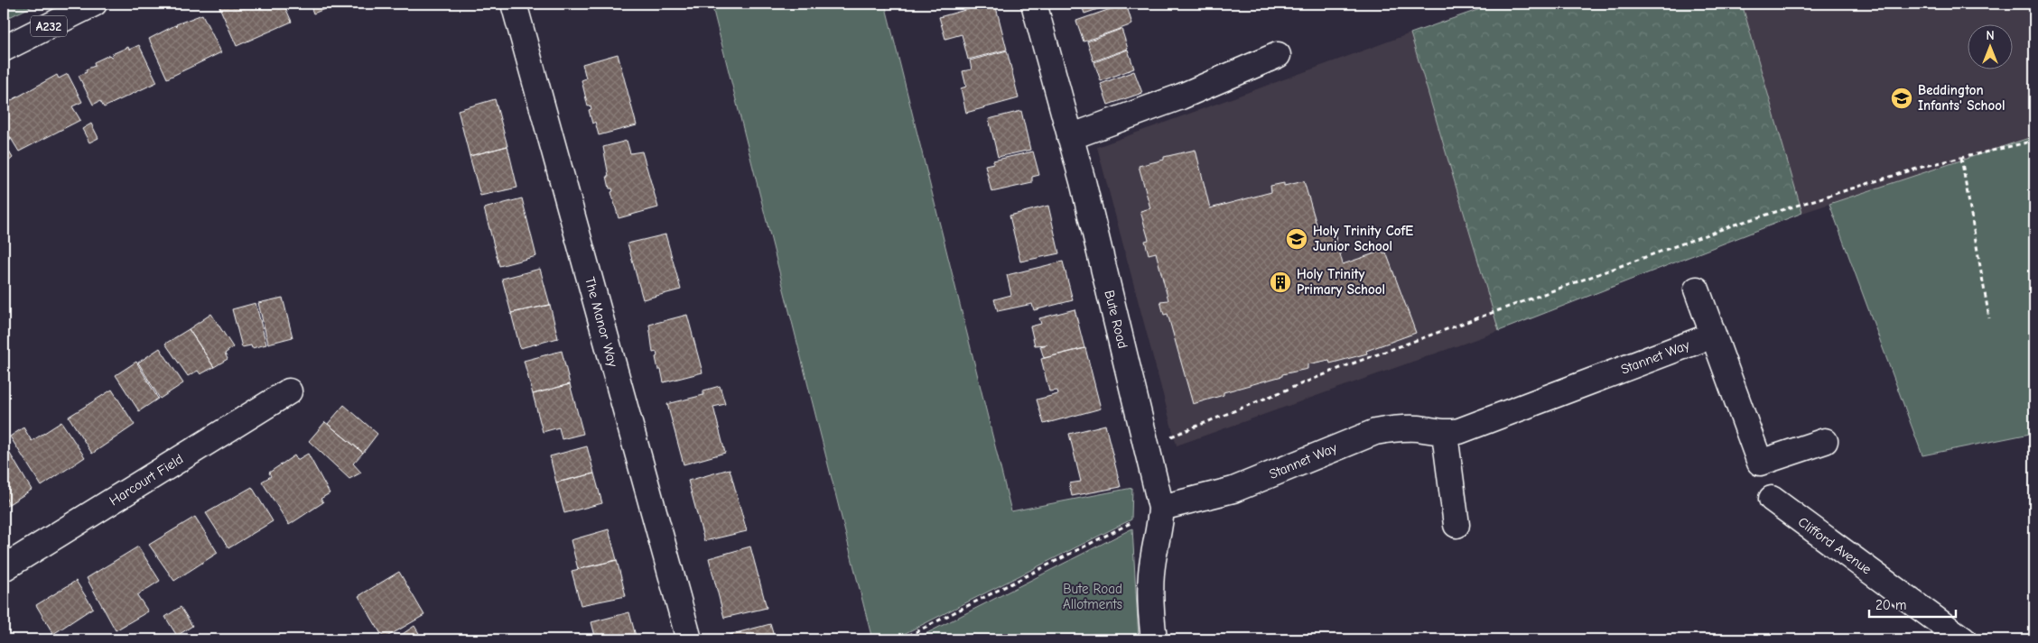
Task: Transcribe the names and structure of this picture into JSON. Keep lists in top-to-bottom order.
{
  "streets": {
    "main road": [
      "A232",
      "Bute Road",
      "The Manor Way",
      "Stannet Way",
      "Harcourt Field",
      "Clifford Avenue"
    ]
  },
  "crossings": [
    ["Bute Road", "Stannet Way"]
  ],
  "parks": ["Bute Road Allotments"],
  "places": {
    "school or university": ["Beddington Infants' School", "Holy Trinity CofE Junior School"],
    "building": ["Holy Trinity Primary School"]
  },
  "scale_bar": "20 m",
  "north": "top"
}
